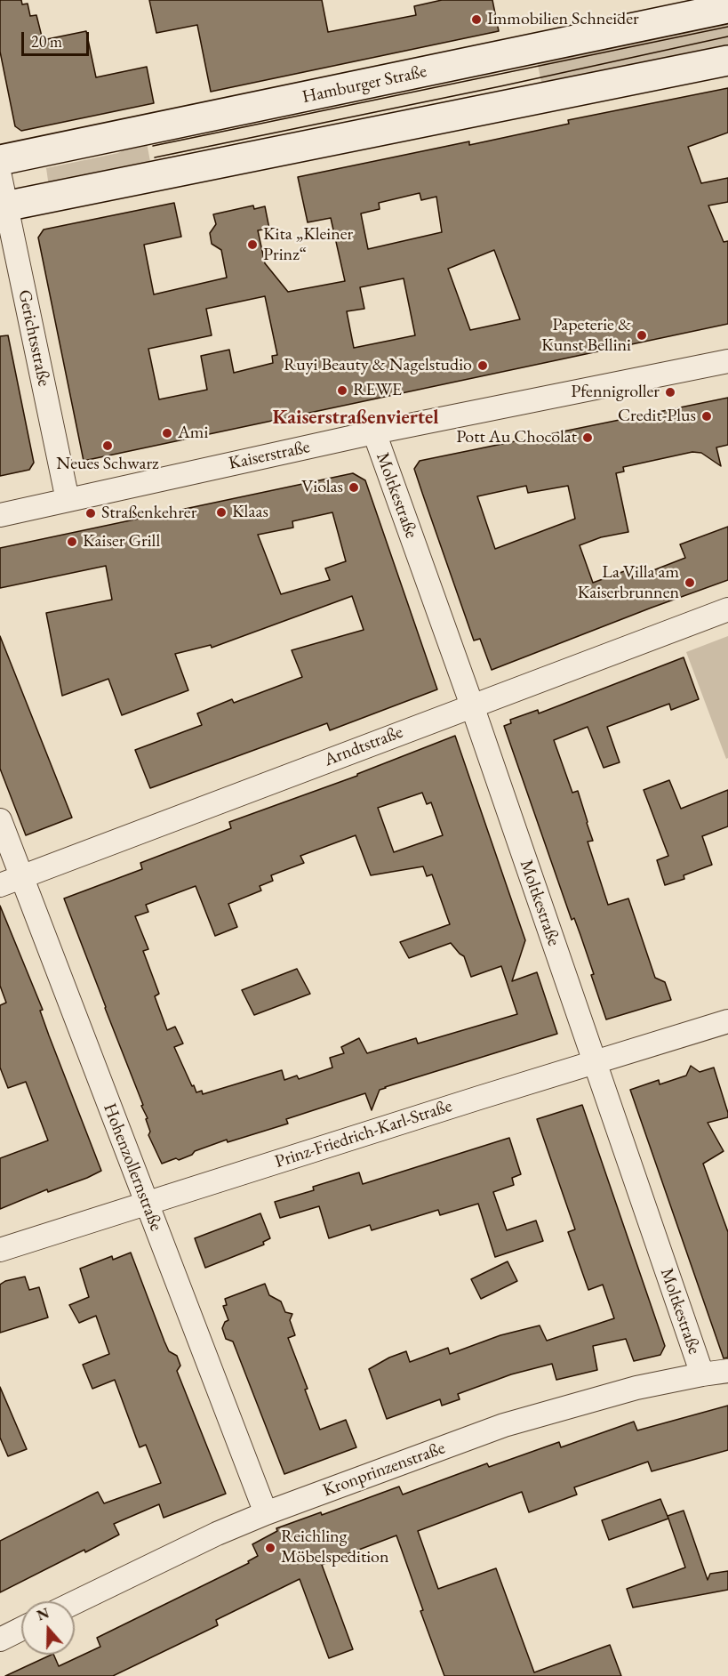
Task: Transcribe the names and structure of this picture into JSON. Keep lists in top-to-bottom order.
{
  "streets": {
    "main road": ["Hamburger Straße"],
    "street": [
      "Gerichtsstraße",
      "Kaiserstraße",
      "Moltkestraße",
      "Arndtstraße",
      "Prinz-Friedrich-Karl-Straße",
      "Hohenzollernstraße",
      "Kronprinzenstraße"
    ]
  },
  "crossings": [
    ["Gerichtsstraße", "Kaiserstraße"],
    ["Kaiserstraße", "Moltkestraße"],
    ["Moltkestraße", "Arndtstraße"],
    ["Moltkestraße", "Prinz-Friedrich-Karl-Straße"],
    ["Moltkestraße", "Kronprinzenstraße"],
    ["Arndtstraße", "Hohenzollernstraße"],
    ["Prinz-Friedrich-Karl-Straße", "Hohenzollernstraße"],
    ["Hohenzollernstraße", "Kronprinzenstraße"]
  ],
  "districts": ["Kaiserstraßenviertel"],
  "places": [
    "Immobilien Schneider",
    "Kita „Kleiner Prinz“",
    "Papeterie & Kunst Bellini",
    "Ruyi Beauty & Nagelstudio",
    "REWE",
    "Pfennigroller",
    "Credit-Plus",
    "Ami",
    "Pott Au Chocolat",
    "Neues Schwarz",
    "Violas",
    "Klaas",
    "Straßenkehrer",
    "Kaiser Grill",
    "La Villa am Kaiserbrunnen",
    "Reichling Möbelspedition"
  ],
  "scale_bar": "20 m",
  "north": "top"
}
